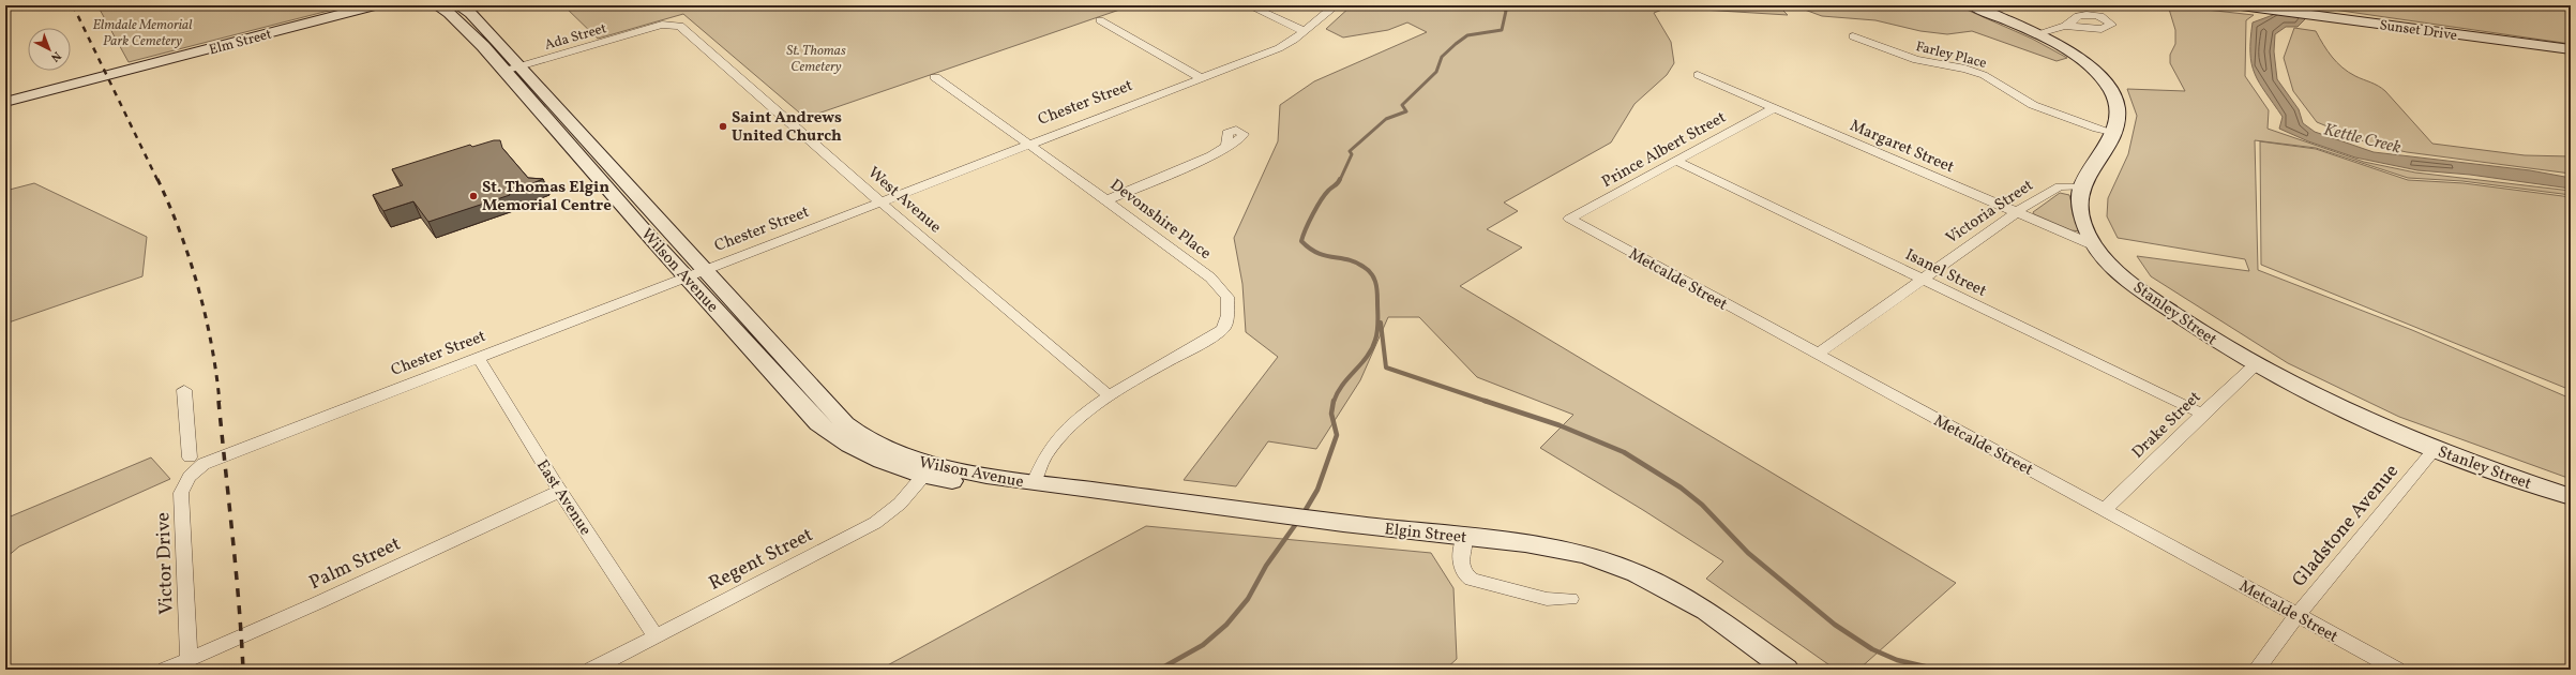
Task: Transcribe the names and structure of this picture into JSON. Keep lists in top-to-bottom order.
{
  "streets": {
    "street": [
      "Sunset Drive",
      "Ada Street",
      "Elm Street",
      "Farley Place",
      "Chester Street",
      "Margaret Street",
      "Prince Albert Street",
      "West Avenue",
      "Victoria Street",
      "Devonshire Place",
      "Wilson Avenue",
      "Isanel Street",
      "Metcalde Street",
      "Stanley Street",
      "Drake Street",
      "East Avenue",
      "Gladstone Avenue",
      "Elgin Street",
      "Regent Street",
      "Palm Street",
      "Victor Drive"
    ]
  },
  "crossings": [
    ["Ada Street", "West Avenue"],
    ["Ada Street", "Wilson Avenue"],
    ["Farley Place", "Stanley Street"],
    ["Chester Street", "West Avenue"],
    ["Chester Street", "Devonshire Place"],
    ["Chester Street", "Wilson Avenue"],
    ["Chester Street", "East Avenue"],
    ["Chester Street", "Victor Drive"],
    ["Margaret Street", "Prince Albert Street"],
    ["Margaret Street", "Victoria Street"],
    ["Margaret Street", "Stanley Street"],
    ["Prince Albert Street", "Isanel Street"],
    ["Prince Albert Street", "Metcalde Street"],
    ["West Avenue", "Devonshire Place"],
    ["Victoria Street", "Isanel Street"],
    ["Victoria Street", "Metcalde Street"],
    ["Victoria Street", "Stanley Street"],
    ["Wilson Avenue", "Elgin Street"],
    ["Wilson Avenue", "Regent Street"],
    ["Isanel Street", "Drake Street"],
    ["Metcalde Street", "Drake Street"],
    ["Metcalde Street", "Gladstone Avenue"],
    ["Stanley Street", "Drake Street"],
    ["Stanley Street", "Gladstone Avenue"],
    ["East Avenue", "Regent Street"],
    ["East Avenue", "Palm Street"],
    ["Palm Street", "Victor Drive"]
  ],
  "water": ["Kettle Creek"],
  "parks": ["Elmdale Memorial Park Cemetery", "St. Thomas Cemetery"],
  "places": ["Saint Andrews United Church", "St. Thomas Elgin Memorial Centre"],
  "north": "bottom right"
}
